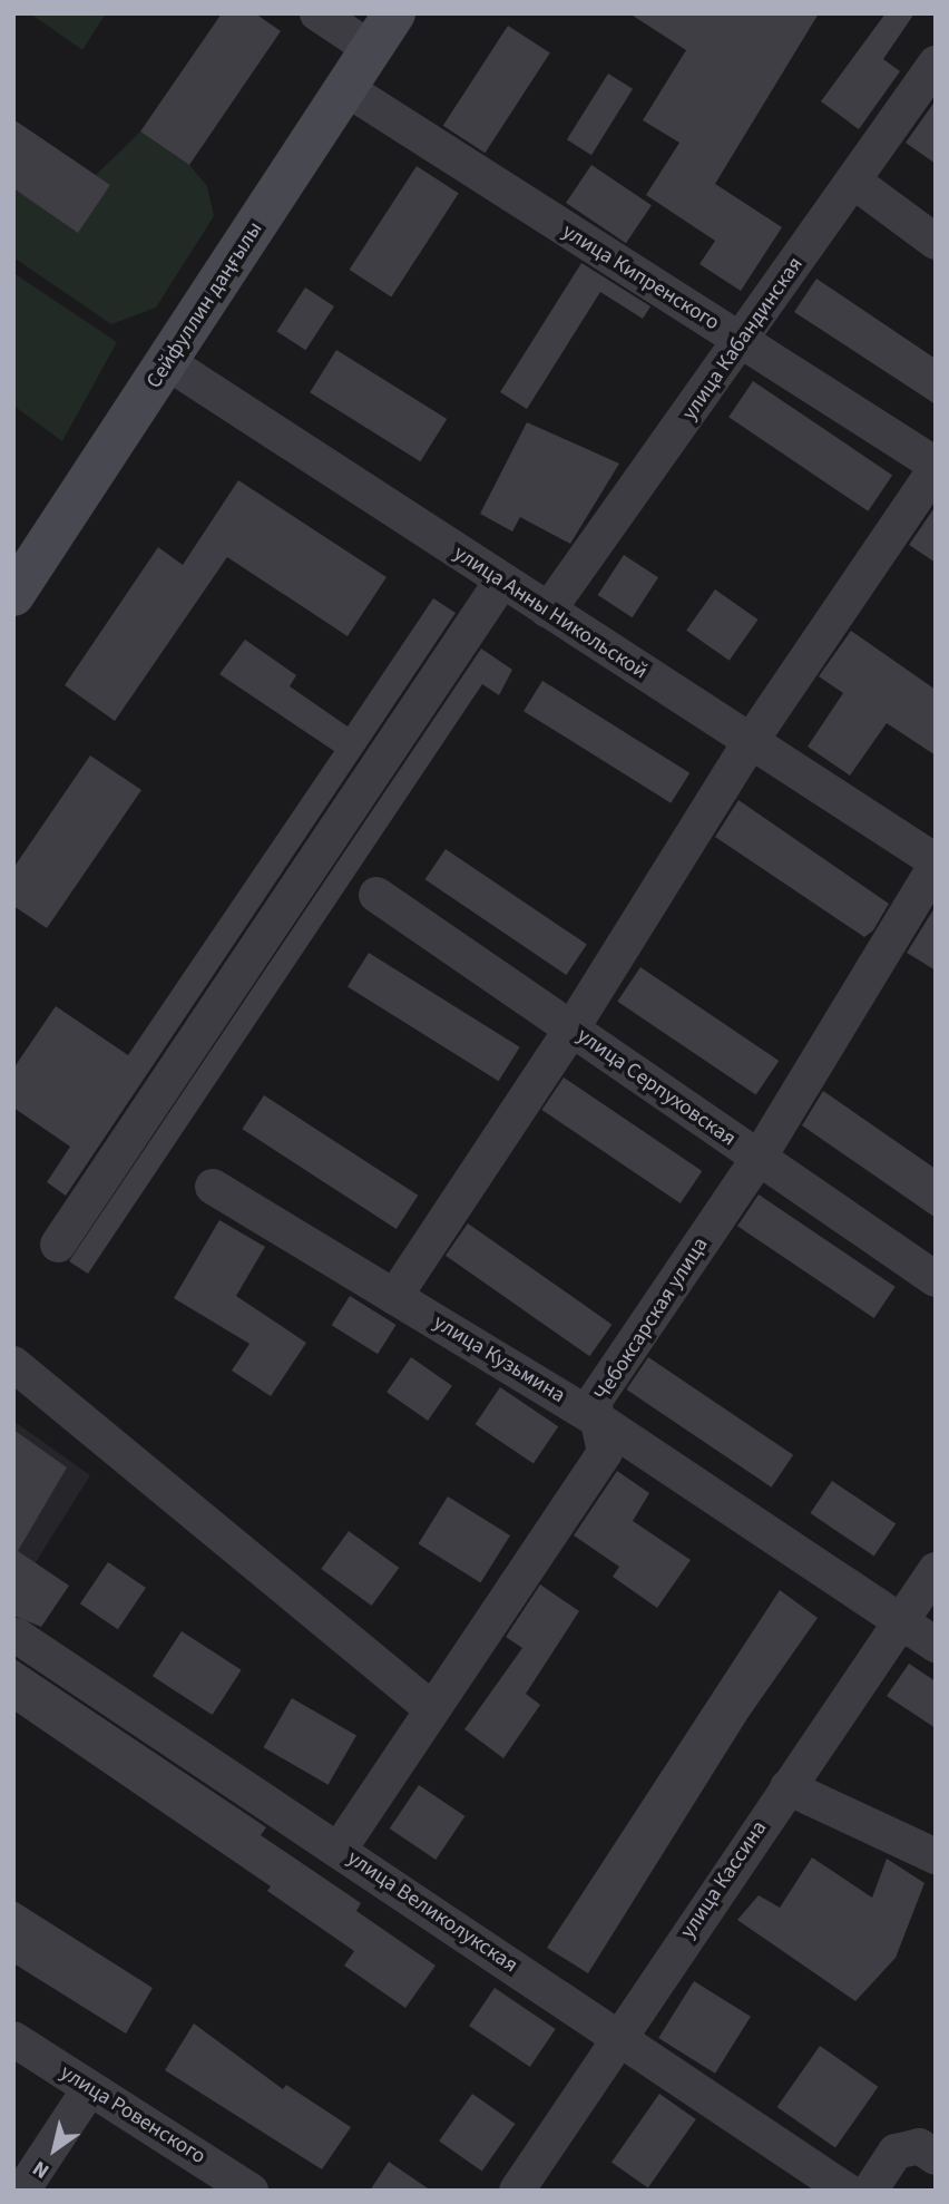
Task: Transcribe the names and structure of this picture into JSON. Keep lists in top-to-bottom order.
{
  "streets": {
    "main road": ["Сейфуллин даңғылы"],
    "street": [
      "улица Кипренского",
      "улица Кабандинская",
      "улица Анны Никольской",
      "улица Серпуховская",
      "Чебоксарская улица",
      "улица Кузьмина",
      "улица Кассина",
      "улица Великолукская",
      "улица Ровенского"
    ]
  },
  "crossings": [
    ["улица Кипренского", "Сейфуллин даңғылы"],
    ["улица Кипренского", "улица Кабандинская"],
    ["Сейфуллин даңғылы", "улица Анны Никольской"],
    ["улица Кабандинская", "улица Анны Никольской"],
    ["улица Анны Никольской", "Чебоксарская улица"],
    ["улица Серпуховская", "Чебоксарская улица"],
    ["Чебоксарская улица", "улица Кузьмина"],
    ["Чебоксарская улица", "улица Великолукская"],
    ["улица Кузьмина", "улица Кассина"],
    ["улица Кассина", "улица Великолукская"]
  ],
  "north": "bottom left"
}
